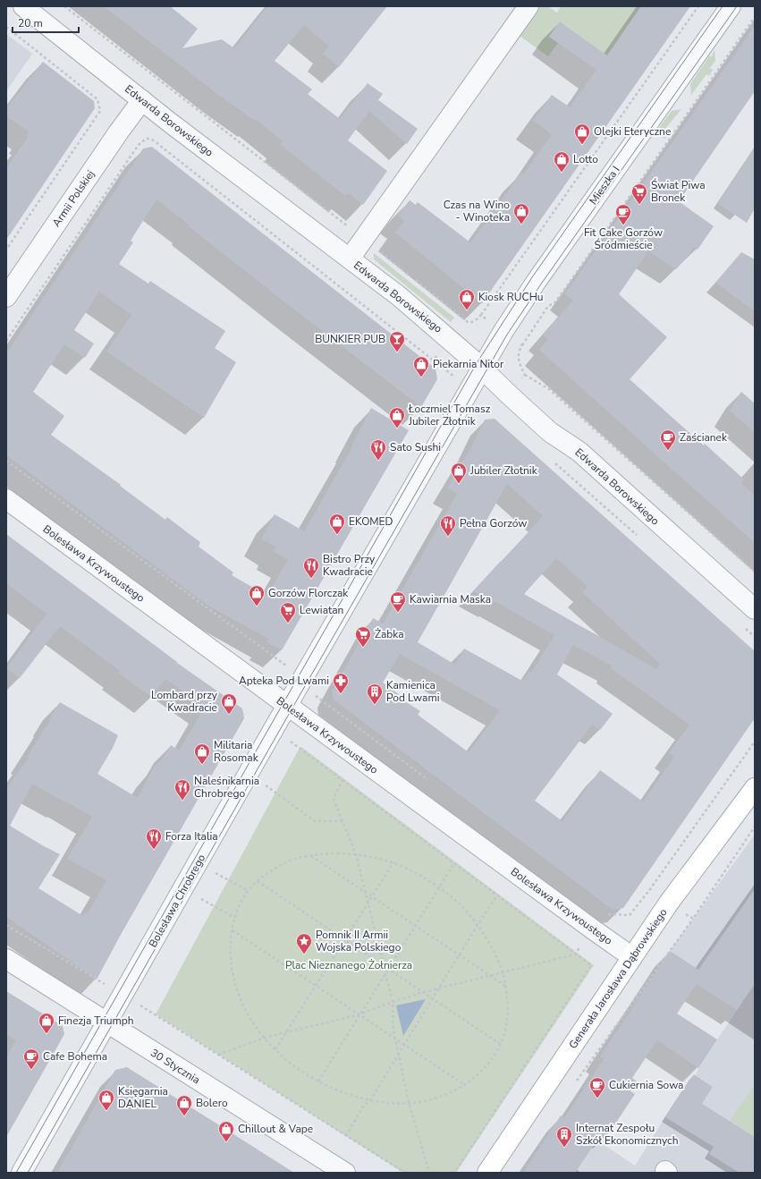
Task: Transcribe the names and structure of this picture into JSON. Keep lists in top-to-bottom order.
{
  "streets": {
    "main road": ["Generała Jarosława Dąbrowskiego"],
    "street": [
      "Edwarda Borowskiego",
      "Mieszka I",
      "Armii Polskiej",
      "Bolesława Krzywoustego",
      "Bolesława Chrobrego",
      "30 Stycznia"
    ]
  },
  "crossings": [
    ["Edwarda Borowskiego", "Mieszka I"],
    ["Edwarda Borowskiego", "Armii Polskiej"],
    ["Edwarda Borowskiego", "Bolesława Chrobrego"],
    ["Mieszka I", "Bolesława Chrobrego"],
    ["Bolesława Krzywoustego", "Bolesława Chrobrego"],
    ["Bolesława Krzywoustego", "Generała Jarosława Dąbrowskiego"],
    ["Bolesława Chrobrego", "30 Stycznia"]
  ],
  "parks": ["Plac Nieznanego Żołnierza"],
  "places": {
    "shop": [
      "Olejki Eteryczne",
      "Lotto",
      "Czas na Wino - Winoteka",
      "Kiosk RUCHu",
      "Piekarnia Nitor",
      "Łoczmiel Tomasz Jubiler Złotnik",
      "Jubiler Złotnik",
      "EKOMED",
      "Gorzów Florczak",
      "Lombard przy Kwadracie",
      "Militaria Rosomak",
      "Finezja Triumph",
      "Księgarnia DANIEL",
      "Bolero",
      "Chillout & Vape"
    ],
    "supermarket": ["Świat Piwa Bronek", "Lewiatan", "Żabka"],
    "cafe": [
      "Fit Cake Gorzów Śródmieście",
      "Zaścianek",
      "Kawiarnia Maska",
      "Cafe Bohema",
      "Cukiernia Sowa"
    ],
    "bar": ["BUNKIER PUB"],
    "restaurant": [
      "Sato Sushi",
      "Pełna Gorzów",
      "Bistro Przy Kwadracie",
      "Naleśnikarnia Chrobrego",
      "Forza Italia"
    ],
    "pharmacy": ["Apteka Pod Lwami"],
    "building": ["Kamienica Pod Lwami", "Internat Zespołu Szkół Ekonomicznych"],
    "place": ["Pomnik II Armii Wojska Polskiego"]
  },
  "scale_bar": "20 m"
}
